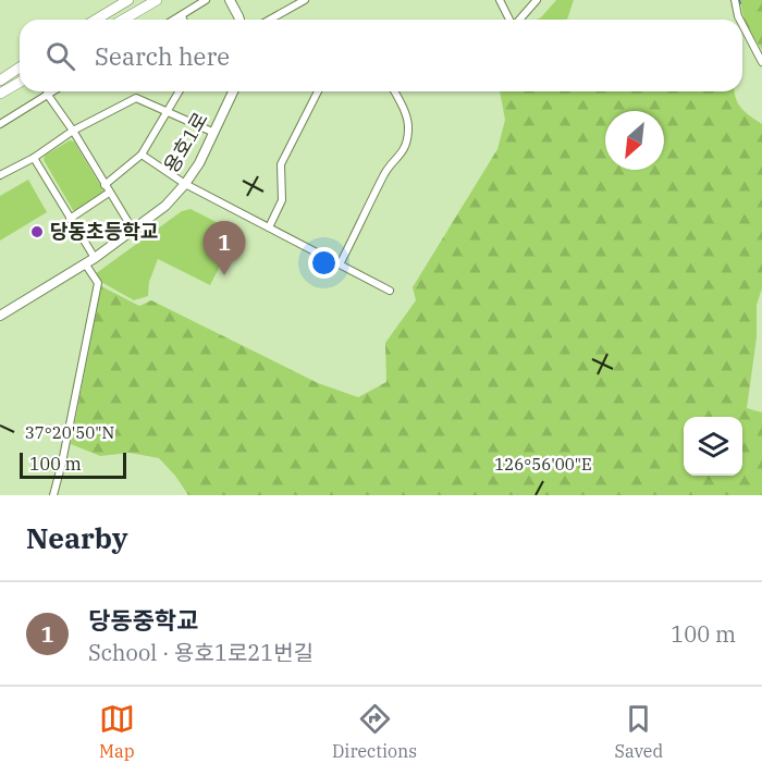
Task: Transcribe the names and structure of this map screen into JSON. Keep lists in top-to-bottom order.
{
  "streets": {
    "street": ["용호1로"]
  },
  "places": ["당동초등학교"],
  "scale_bar": "100 m",
  "north": "bottom left",
  "page": {
    "search": "Search here",
    "pins": "1",
    "scale": "100 m",
    "heading": "Nearby",
    "list": [
      {
        "mark": "1",
        "name": "당동중학교",
        "note": "School · 용호1로21번길",
        "value": "100 m"
      }
    ],
    "nav": ["Map", "Directions", "Saved"]
  },
  "coordinates": ["37°20'50\"N", "126°56'00\"E"]
}
